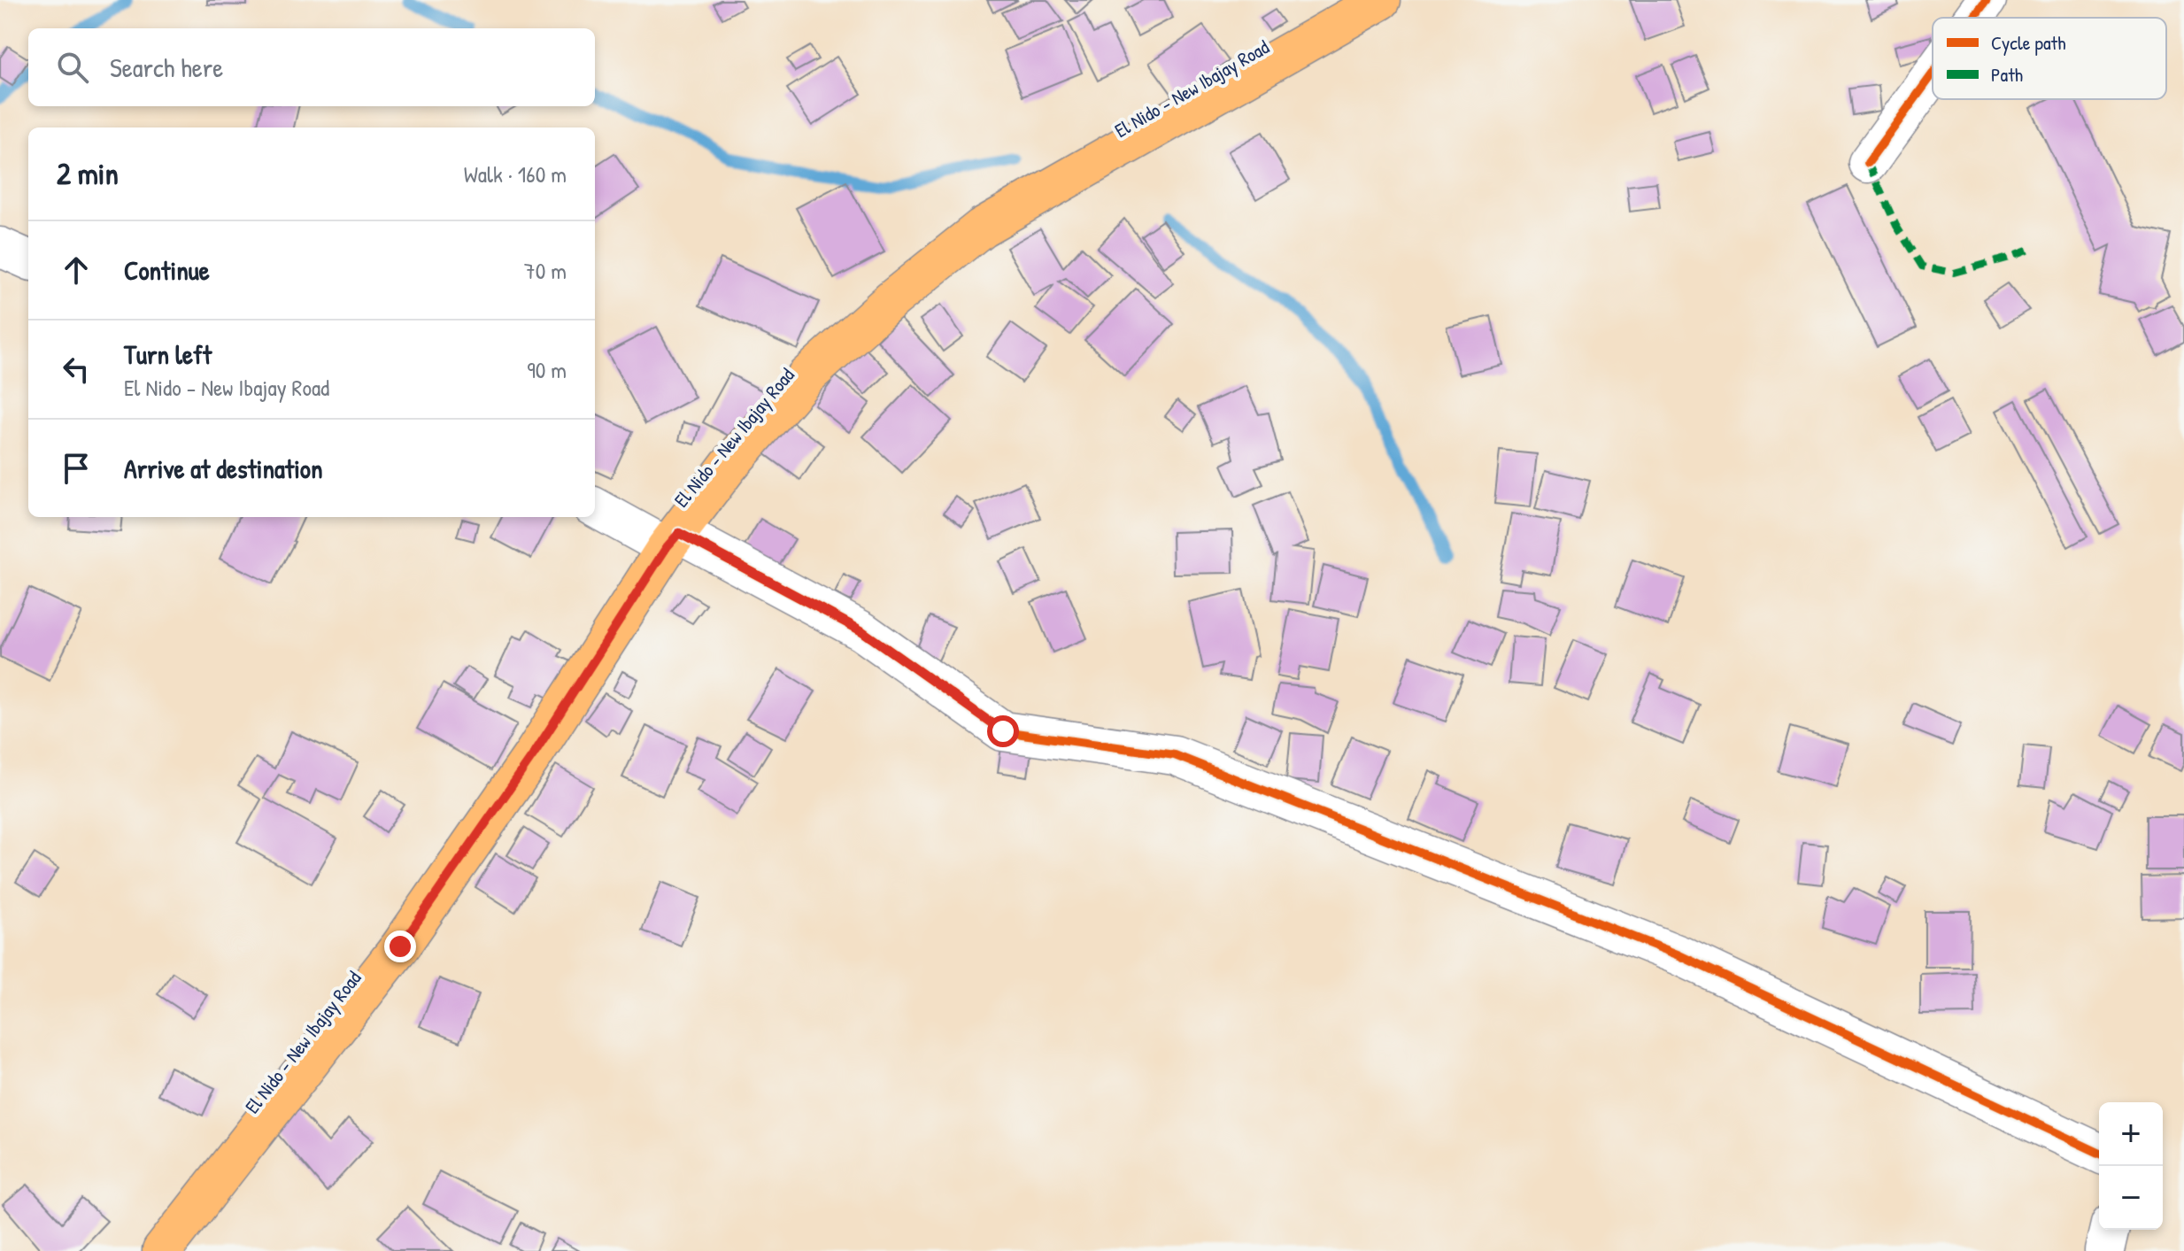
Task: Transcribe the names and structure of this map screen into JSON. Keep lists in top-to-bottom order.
{
  "streets": {
    "main road": ["El Nido - New Ibajay Road"]
  },
  "legend": ["Cycle path", "Path"],
  "page": {
    "search": "Search here",
    "heading": ["2 min", "Walk · 160 m"],
    "list": [
      ["Continue", "70 m"],
      ["Turn left", "El Nido - New Ibajay Road", "90 m"],
      "Arrive at destination"
    ],
    "map_buttons": ["+", "−"]
  }
}
